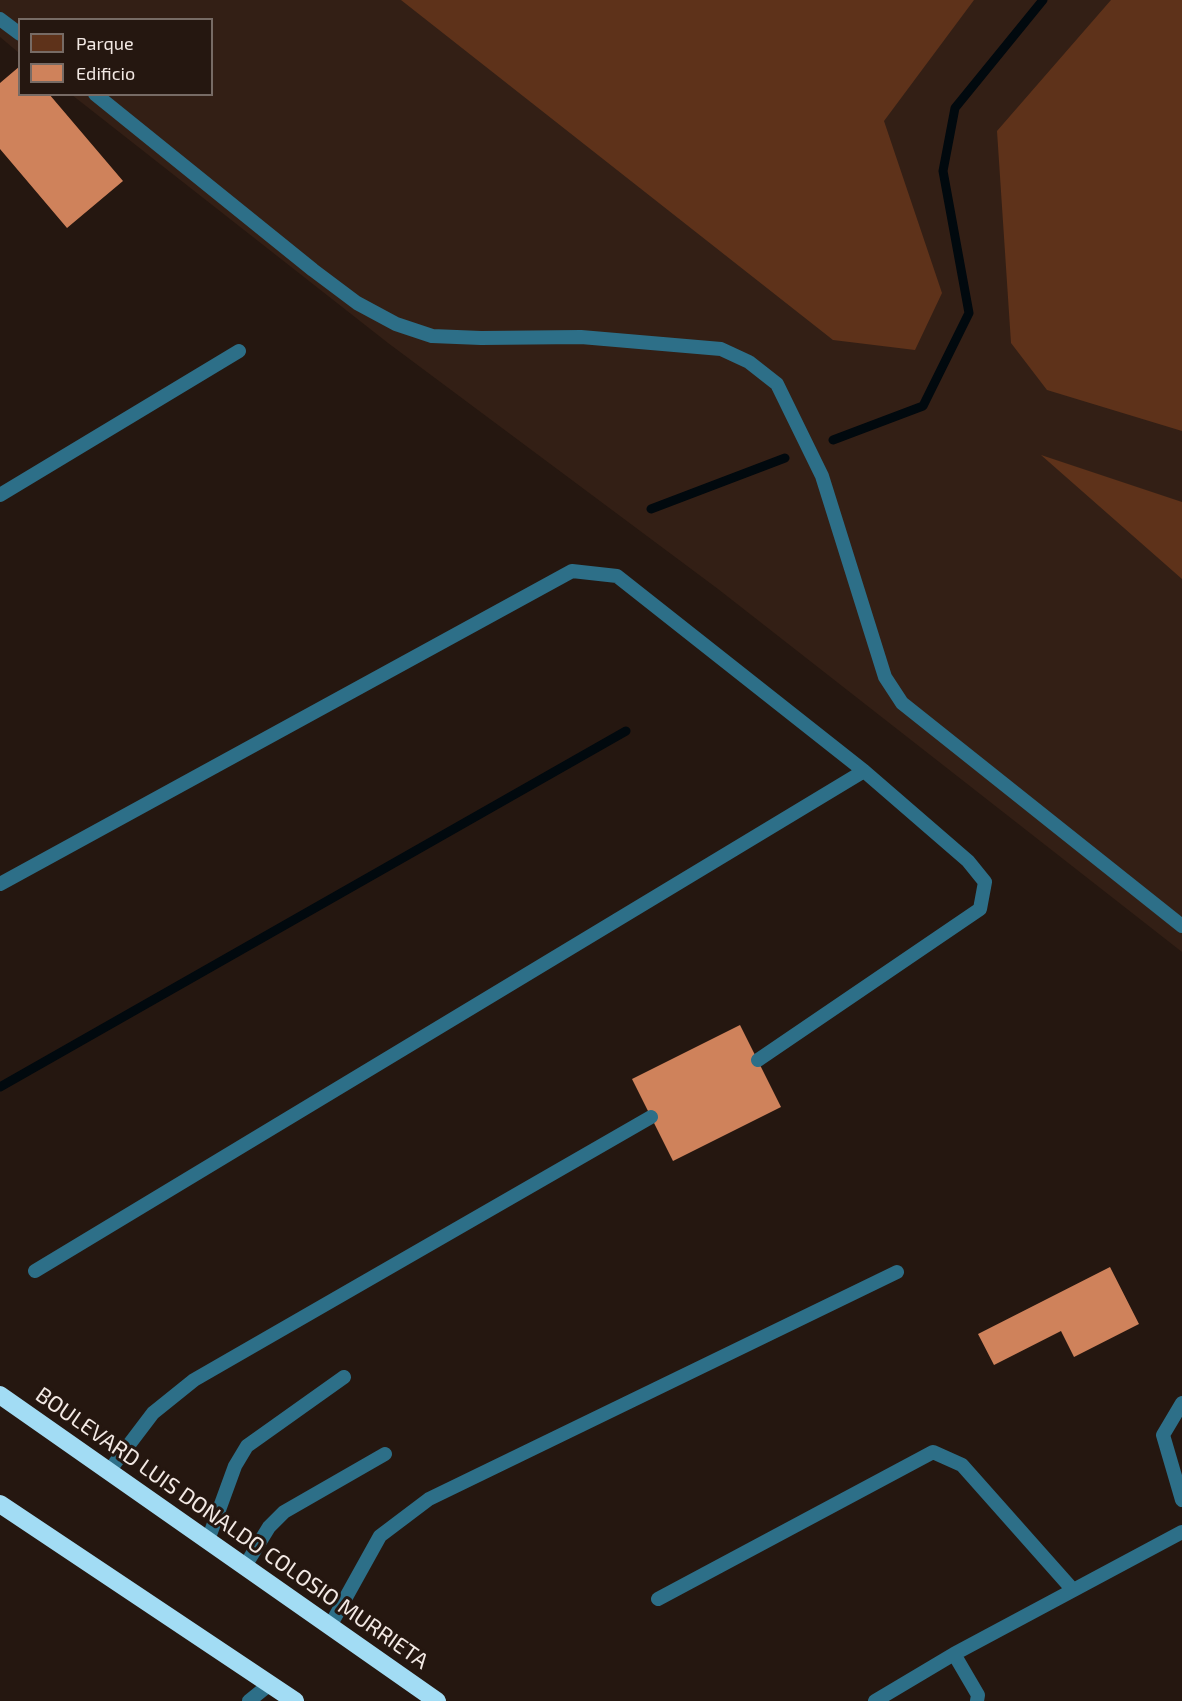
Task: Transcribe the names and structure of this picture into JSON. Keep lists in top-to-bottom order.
{
  "streets": {
    "highway": ["BOULEVARD LUIS DONALDO COLOSIO MURRIETA"]
  },
  "legend": ["Parque", "Edificio"]
}
